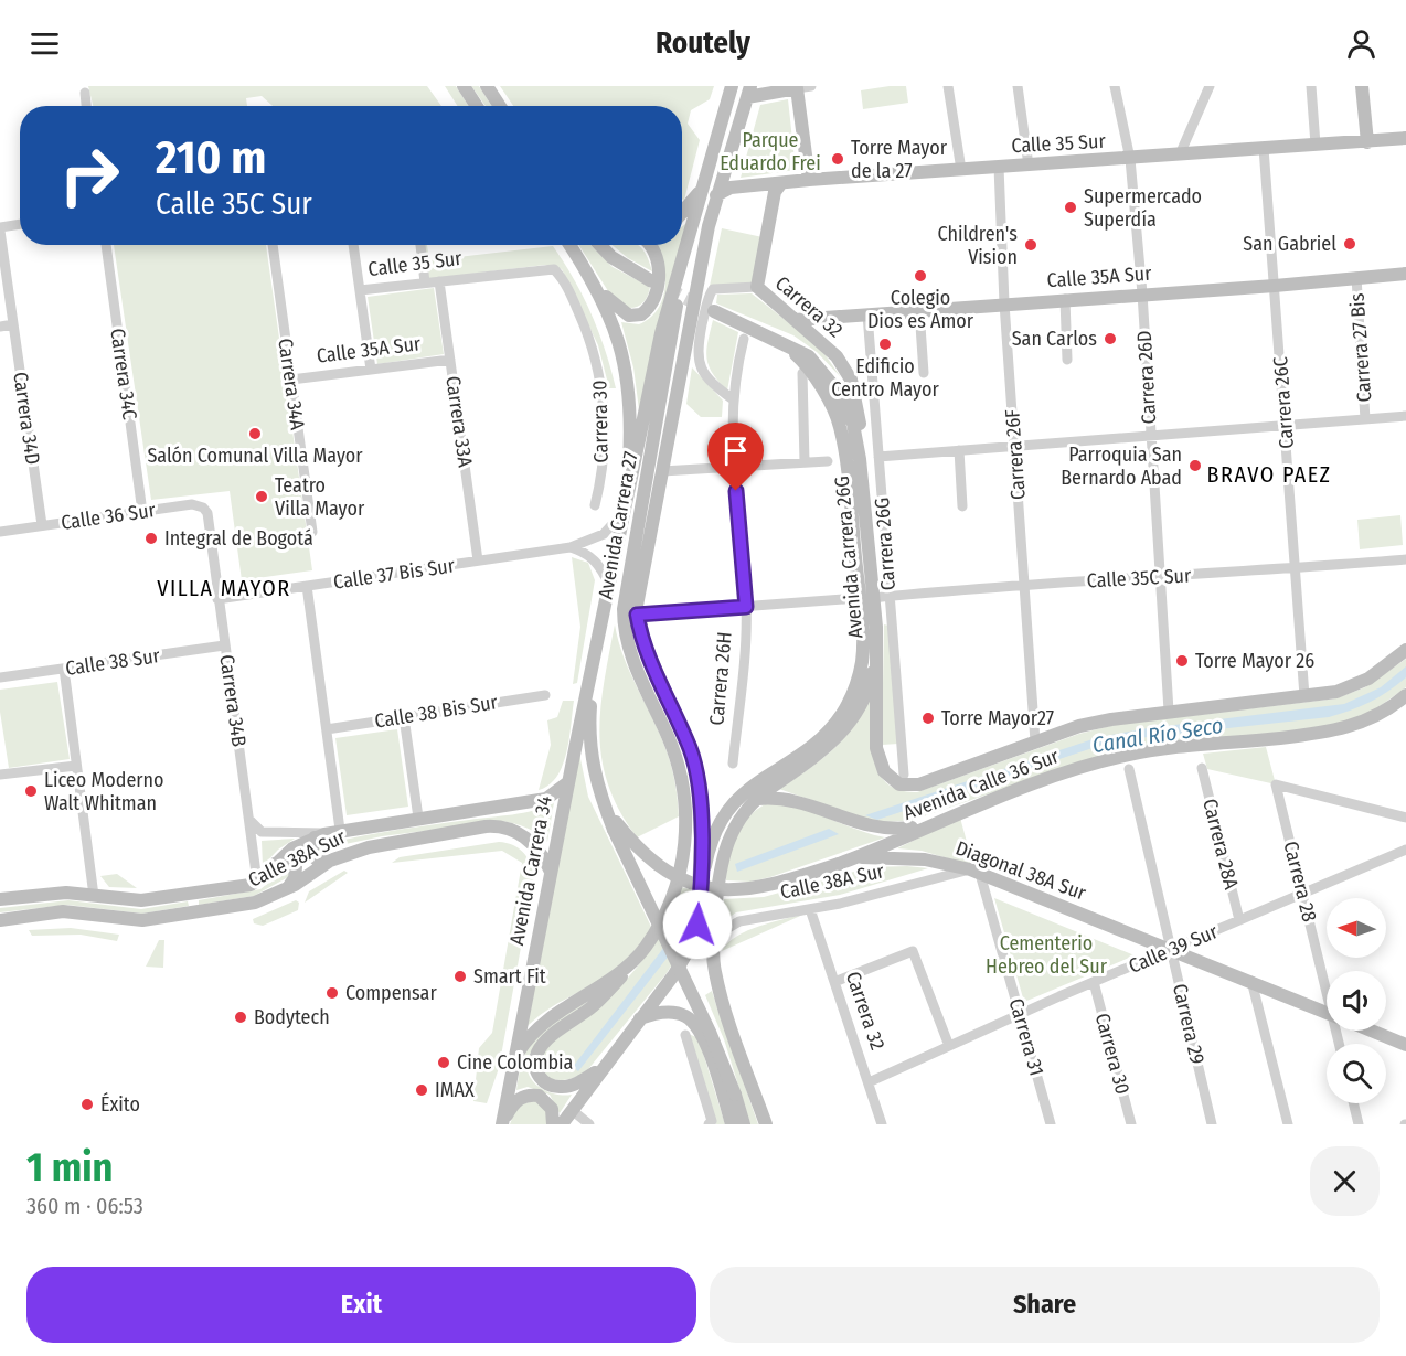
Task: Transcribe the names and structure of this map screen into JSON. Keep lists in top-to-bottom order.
{
  "streets": {
    "main road": [
      "Calle 35 Sur",
      "Calle 35A Sur",
      "Carrera 32",
      "Avenida Carrera 27",
      "Avenida Carrera 26G",
      "Avenida Calle 36 Sur",
      "Calle 38A Sur",
      "Avenida Carrera 34",
      "Diagonal 38A Sur"
    ],
    "street": [
      "Carrera 27 Bis",
      "Carrera 34C",
      "Carrera 26D",
      "Carrera 34A",
      "Carrera 26C",
      "Carrera 34D",
      "Carrera 33A",
      "Carrera 30",
      "Carrera 26F",
      "Calle 36 Sur",
      "Carrera 26G",
      "Calle 37 Bis Sur",
      "Calle 35C Sur",
      "Calle 38 Sur",
      "Carrera 26H",
      "Carrera 34B",
      "Calle 38 Bis Sur",
      "Carrera 28A",
      "Carrera 28",
      "Calle 39 Sur",
      "Carrera 29",
      "Carrera 31"
    ]
  },
  "crossings": [
    ["Calle 35 Sur", "Carrera 32"],
    ["Calle 35 Sur", "Carrera 26D"],
    ["Calle 35 Sur", "Carrera 26C"],
    ["Calle 35 Sur", "Carrera 33A"],
    ["Calle 35 Sur", "Carrera 30"],
    ["Calle 35 Sur", "Carrera 26F"],
    ["Calle 35 Sur", "Avenida Carrera 27"],
    ["Calle 35A Sur", "Carrera 32"],
    ["Calle 35A Sur", "Carrera 27 Bis"],
    ["Calle 35A Sur", "Carrera 26D"],
    ["Calle 35A Sur", "Carrera 34A"],
    ["Calle 35A Sur", "Carrera 26C"],
    ["Calle 35A Sur", "Carrera 33A"],
    ["Calle 35A Sur", "Carrera 26F"],
    ["Calle 35A Sur", "Carrera 26G"],
    ["Carrera 32", "Avenida Carrera 26G"],
    ["Carrera 32", "Calle 38A Sur"],
    ["Carrera 32", "Calle 39 Sur"],
    ["Carrera 34C", "Calle 36 Sur"],
    ["Carrera 26D", "Calle 35C Sur"],
    ["Carrera 26D", "Avenida Calle 36 Sur"],
    ["Carrera 26C", "Calle 35C Sur"],
    ["Carrera 26C", "Avenida Calle 36 Sur"],
    ["Carrera 34D", "Calle 36 Sur"],
    ["Carrera 33A", "Calle 37 Bis Sur"],
    ["Carrera 30", "Calle 39 Sur"],
    ["Carrera 26F", "Calle 35C Sur"],
    ["Carrera 26F", "Avenida Calle 36 Sur"],
    ["Calle 36 Sur", "Carrera 34B"],
    ["Avenida Carrera 27", "Calle 37 Bis Sur"],
    ["Avenida Carrera 27", "Calle 35C Sur"],
    ["Avenida Carrera 27", "Avenida Calle 36 Sur"],
    ["Avenida Carrera 27", "Calle 38A Sur"],
    ["Avenida Carrera 27", "Avenida Carrera 34"],
    ["Carrera 26G", "Avenida Carrera 26G"],
    ["Carrera 26G", "Calle 35C Sur"],
    ["Carrera 26G", "Avenida Calle 36 Sur"],
    ["Avenida Carrera 26G", "Calle 35C Sur"],
    ["Avenida Carrera 26G", "Avenida Calle 36 Sur"],
    ["Calle 37 Bis Sur", "Carrera 34B"],
    ["Calle 35C Sur", "Carrera 26H"],
    ["Calle 38 Sur", "Carrera 34B"],
    ["Carrera 34B", "Calle 38A Sur"],
    ["Avenida Calle 36 Sur", "Diagonal 38A Sur"],
    ["Carrera 28A", "Calle 39 Sur"],
    ["Calle 38A Sur", "Avenida Carrera 34"],
    ["Calle 38A Sur", "Diagonal 38A Sur"],
    ["Calle 38A Sur", "Carrera 31"],
    ["Diagonal 38A Sur", "Calle 39 Sur"],
    ["Diagonal 38A Sur", "Carrera 29"],
    ["Diagonal 38A Sur", "Carrera 31"],
    ["Carrera 28", "Calle 39 Sur"],
    ["Calle 39 Sur", "Carrera 29"],
    ["Calle 39 Sur", "Carrera 31"]
  ],
  "districts": ["BRAVO PAEZ", "VILLA MAYOR"],
  "water": ["Canal Río Seco"],
  "parks": ["Parque Eduardo Frei", "Cementerio Hebreo del Sur"],
  "places": [
    "Torre Mayor de la 27",
    "Supermercado Superdía",
    "San Gabriel",
    "Children's Vision",
    "Colegio Dios es Amor",
    "San Carlos",
    "Edificio Centro Mayor",
    "Salón Comunal Villa Mayor",
    "Parroquia San Bernardo Abad",
    "Teatro Villa Mayor",
    "Integral de Bogotá",
    "Torre Mayor 26",
    "Torre Mayor27",
    "Liceo Moderno Walt Whitman",
    "Smart Fit",
    "Compensar",
    "Bodytech",
    "Cine Colombia",
    "IMAX",
    "Éxito"
  ],
  "north": "left",
  "page": {
    "header": "Routely",
    "turn": ["210 m", "Calle 35C Sur"],
    "heading": ["1 min", "360 m · 06:53"],
    "buttons": ["Exit", "Share"]
  }
}
